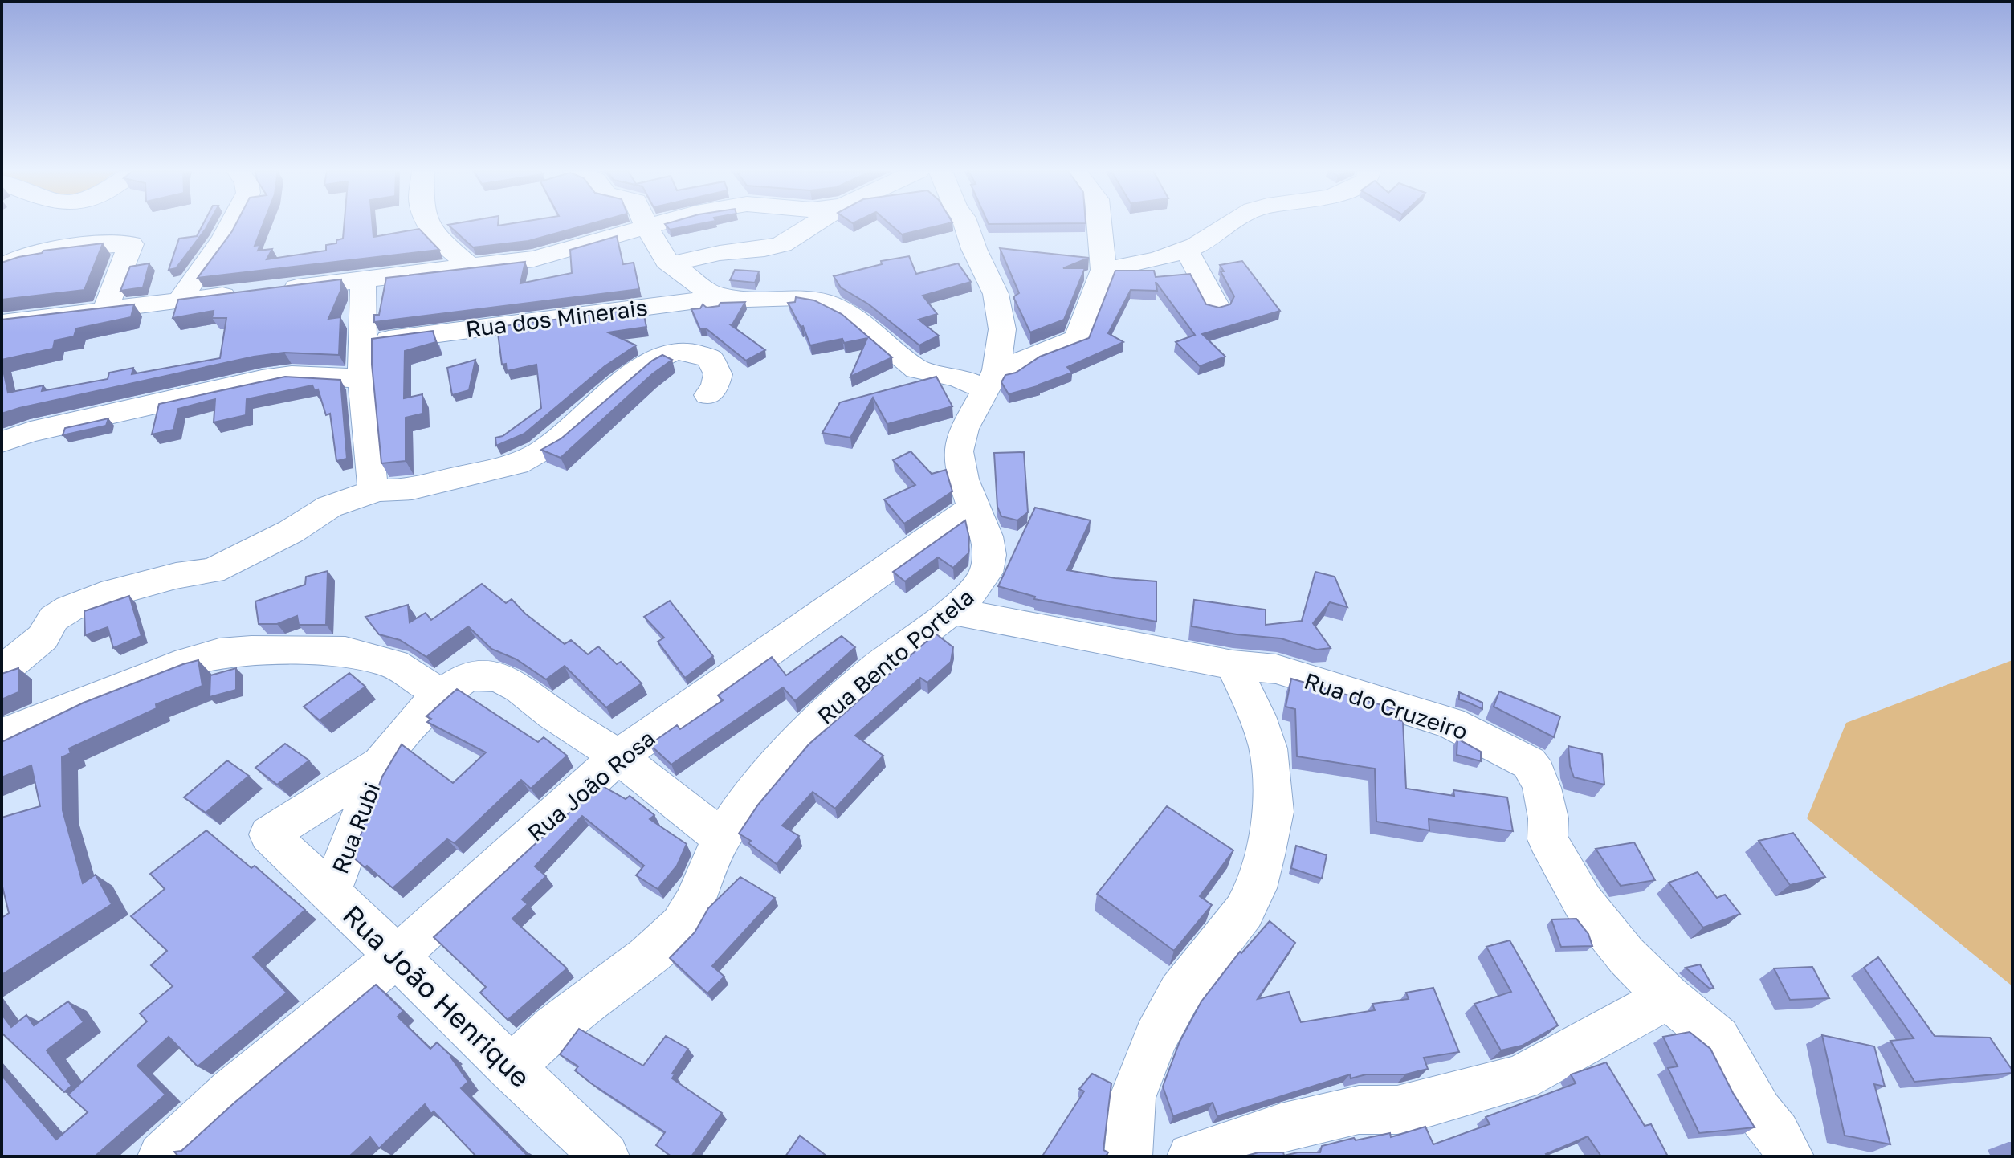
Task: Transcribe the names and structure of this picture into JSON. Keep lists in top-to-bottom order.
{
  "streets": {
    "street": [
      "Rua dos Minerais",
      "Rua Bento Portela",
      "Rua do Cruzeiro",
      "Rua João Rosa",
      "Rua Rubi",
      "Rua João Henrique"
    ]
  },
  "crossings": [
    ["Rua Bento Portela", "Rua do Cruzeiro"],
    ["Rua Bento Portela", "Rua João Rosa"],
    ["Rua Bento Portela", "Rua Rubi"],
    ["Rua Bento Portela", "Rua João Henrique"],
    ["Rua João Rosa", "Rua Rubi"],
    ["Rua João Rosa", "Rua João Henrique"],
    ["Rua Rubi", "Rua João Henrique"]
  ]
}
